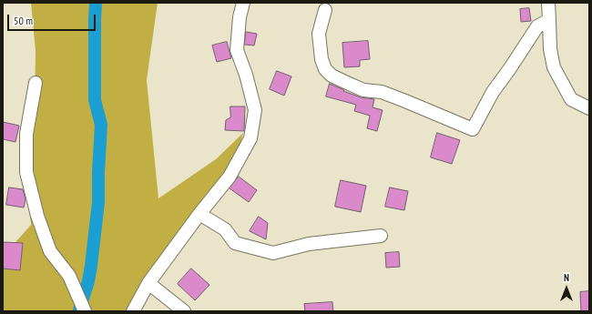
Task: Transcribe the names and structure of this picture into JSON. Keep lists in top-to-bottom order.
{
  "scale_bar": "50 m",
  "north": "top"
}
